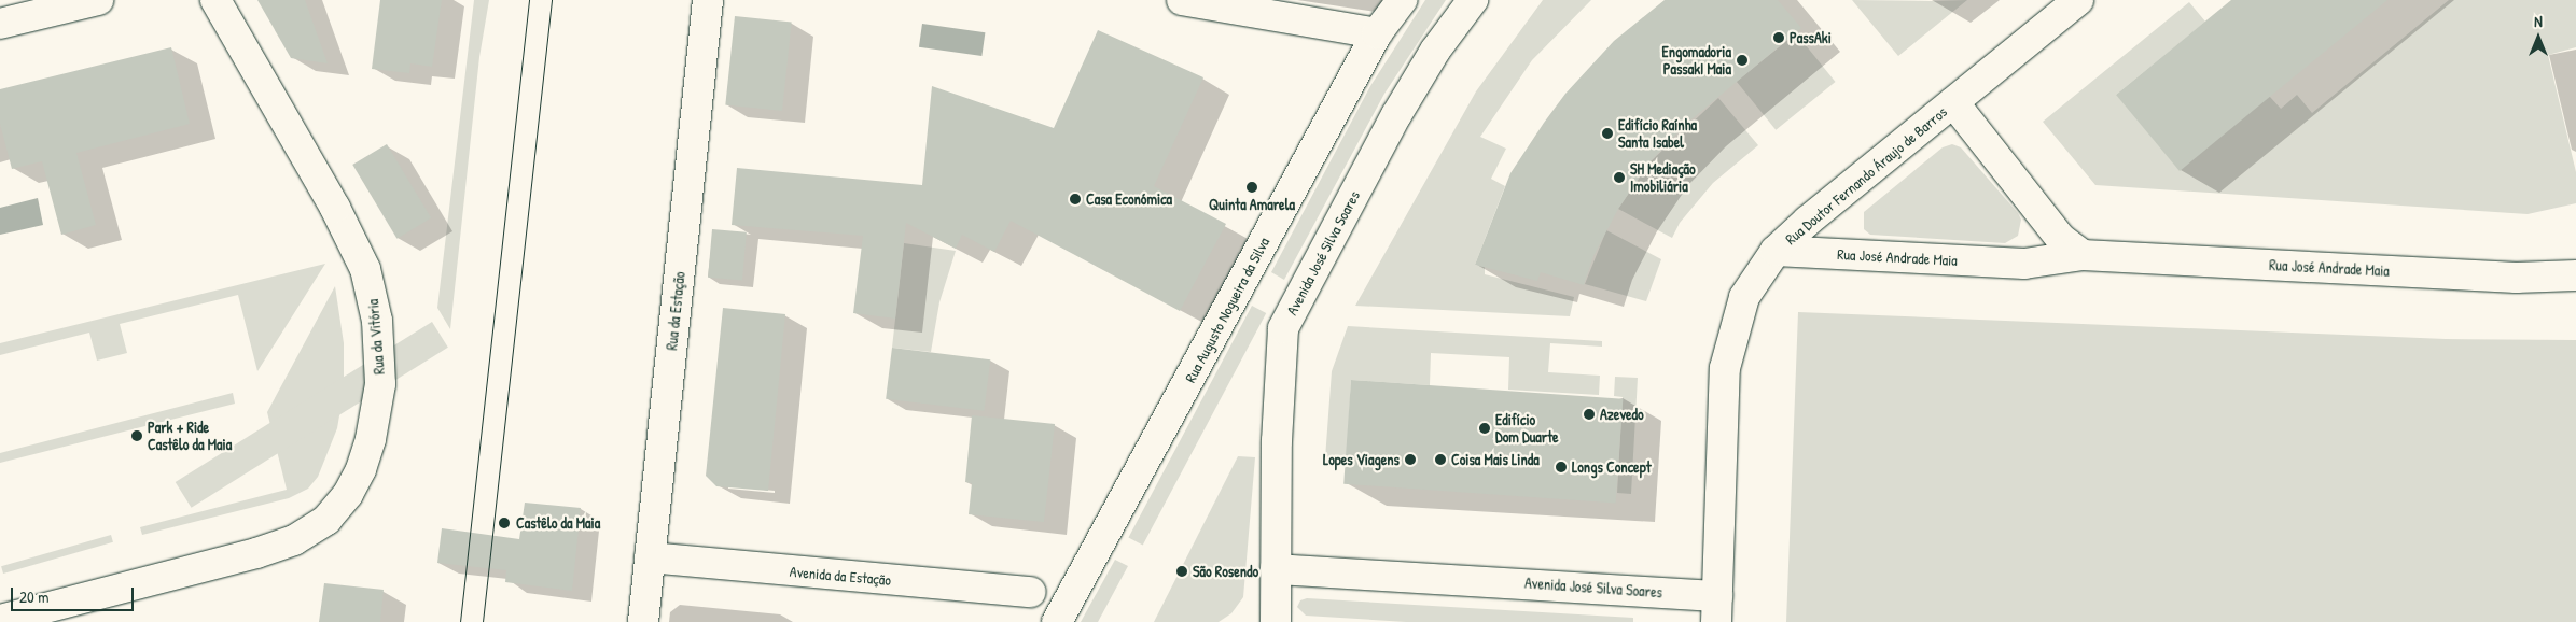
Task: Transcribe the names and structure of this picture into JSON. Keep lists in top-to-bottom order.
{
  "streets": {
    "street": [
      "Rua Doutor Fernando Áraujo de Barros",
      "Avenida José Silva Soares",
      "Rua José Andrade Maia",
      "Rua Augusto Nogueira da Silva",
      "Rua da Estação",
      "Rua da Vitória",
      "Avenida da Estação"
    ]
  },
  "crossings": [
    ["Rua Doutor Fernando Áraujo de Barros", "Avenida José Silva Soares"],
    ["Rua Doutor Fernando Áraujo de Barros", "Rua José Andrade Maia"],
    ["Rua da Estação", "Avenida da Estação"]
  ],
  "places": [
    "PassAki",
    "Engomadoria PassakI Maia",
    "Edifício Raínha Santa Isabel",
    "SH Mediação Imobiliária",
    "Quinta Amarela",
    "Casa Económica",
    "Azevedo",
    "Edifício Dom Duarte",
    "Park + Ride Castêlo da Maia",
    "Lopes Viagens",
    "Coisa Mais Linda",
    "Longs Concept",
    "Castêlo da Maia",
    "São Rosendo"
  ],
  "scale_bar": "20 m",
  "north": "top"
}
